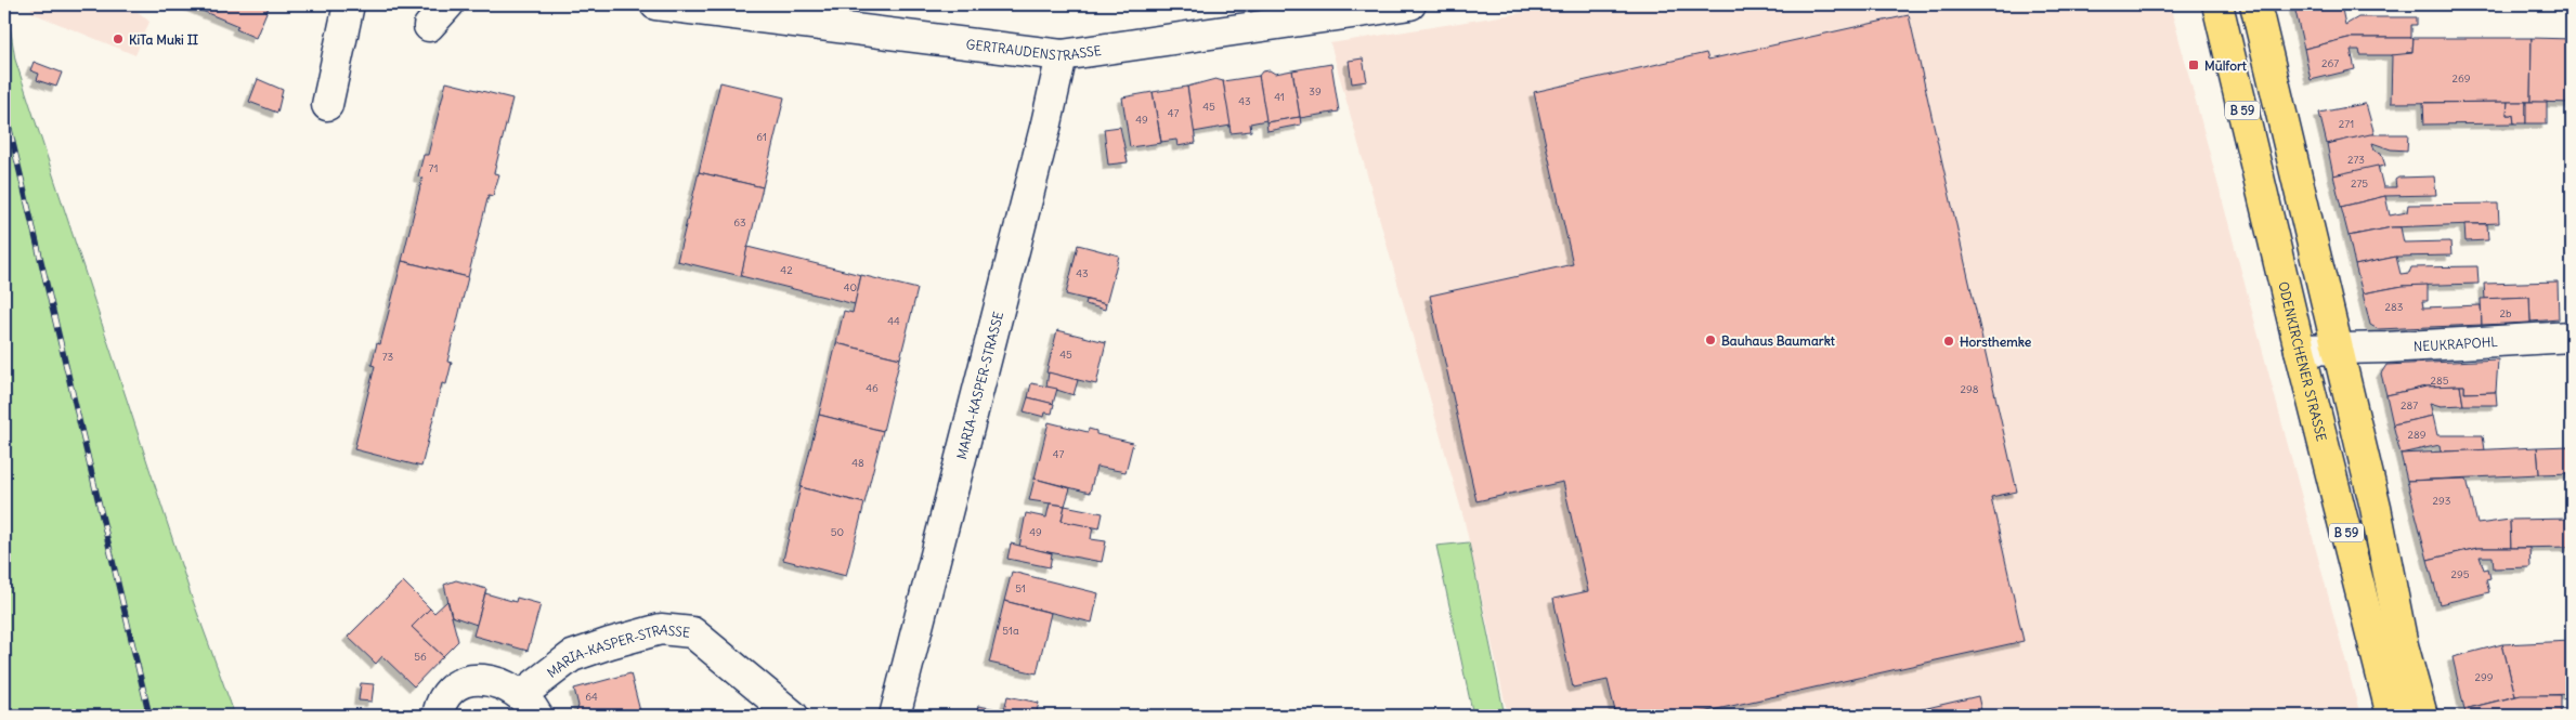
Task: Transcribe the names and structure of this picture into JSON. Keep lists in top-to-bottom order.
{
  "streets": {
    "main road": ["B 59", "ODENKIRCHENER STRASSE"],
    "street": ["GERTRAUDENSTRASSE", "NEUKRAPOHL", "MARIA-KASPER-STRASSE"]
  },
  "crossings": [
    ["GERTRAUDENSTRASSE", "MARIA-KASPER-STRASSE"],
    ["B 59", "NEUKRAPOHL"],
    ["NEUKRAPOHL", "ODENKIRCHENER STRASSE"]
  ],
  "places": {
    "other": ["KiTa Muki II", "Bauhaus Baumarkt", "Horsthemke"],
    "transit": ["Mülfort"]
  },
  "house_numbers": [
    "267",
    "269",
    "39",
    "41",
    "43",
    "45",
    "47",
    "49",
    "271",
    "61",
    "273",
    "71",
    "275",
    "63",
    "42",
    "43",
    "40",
    "283",
    "2b",
    "44",
    "45",
    "73",
    "285",
    "46",
    "298",
    "287",
    "289",
    "47",
    "48",
    "293",
    "50",
    "49",
    "295",
    "51",
    "51a",
    "56",
    "299",
    "64"
  ]
}
